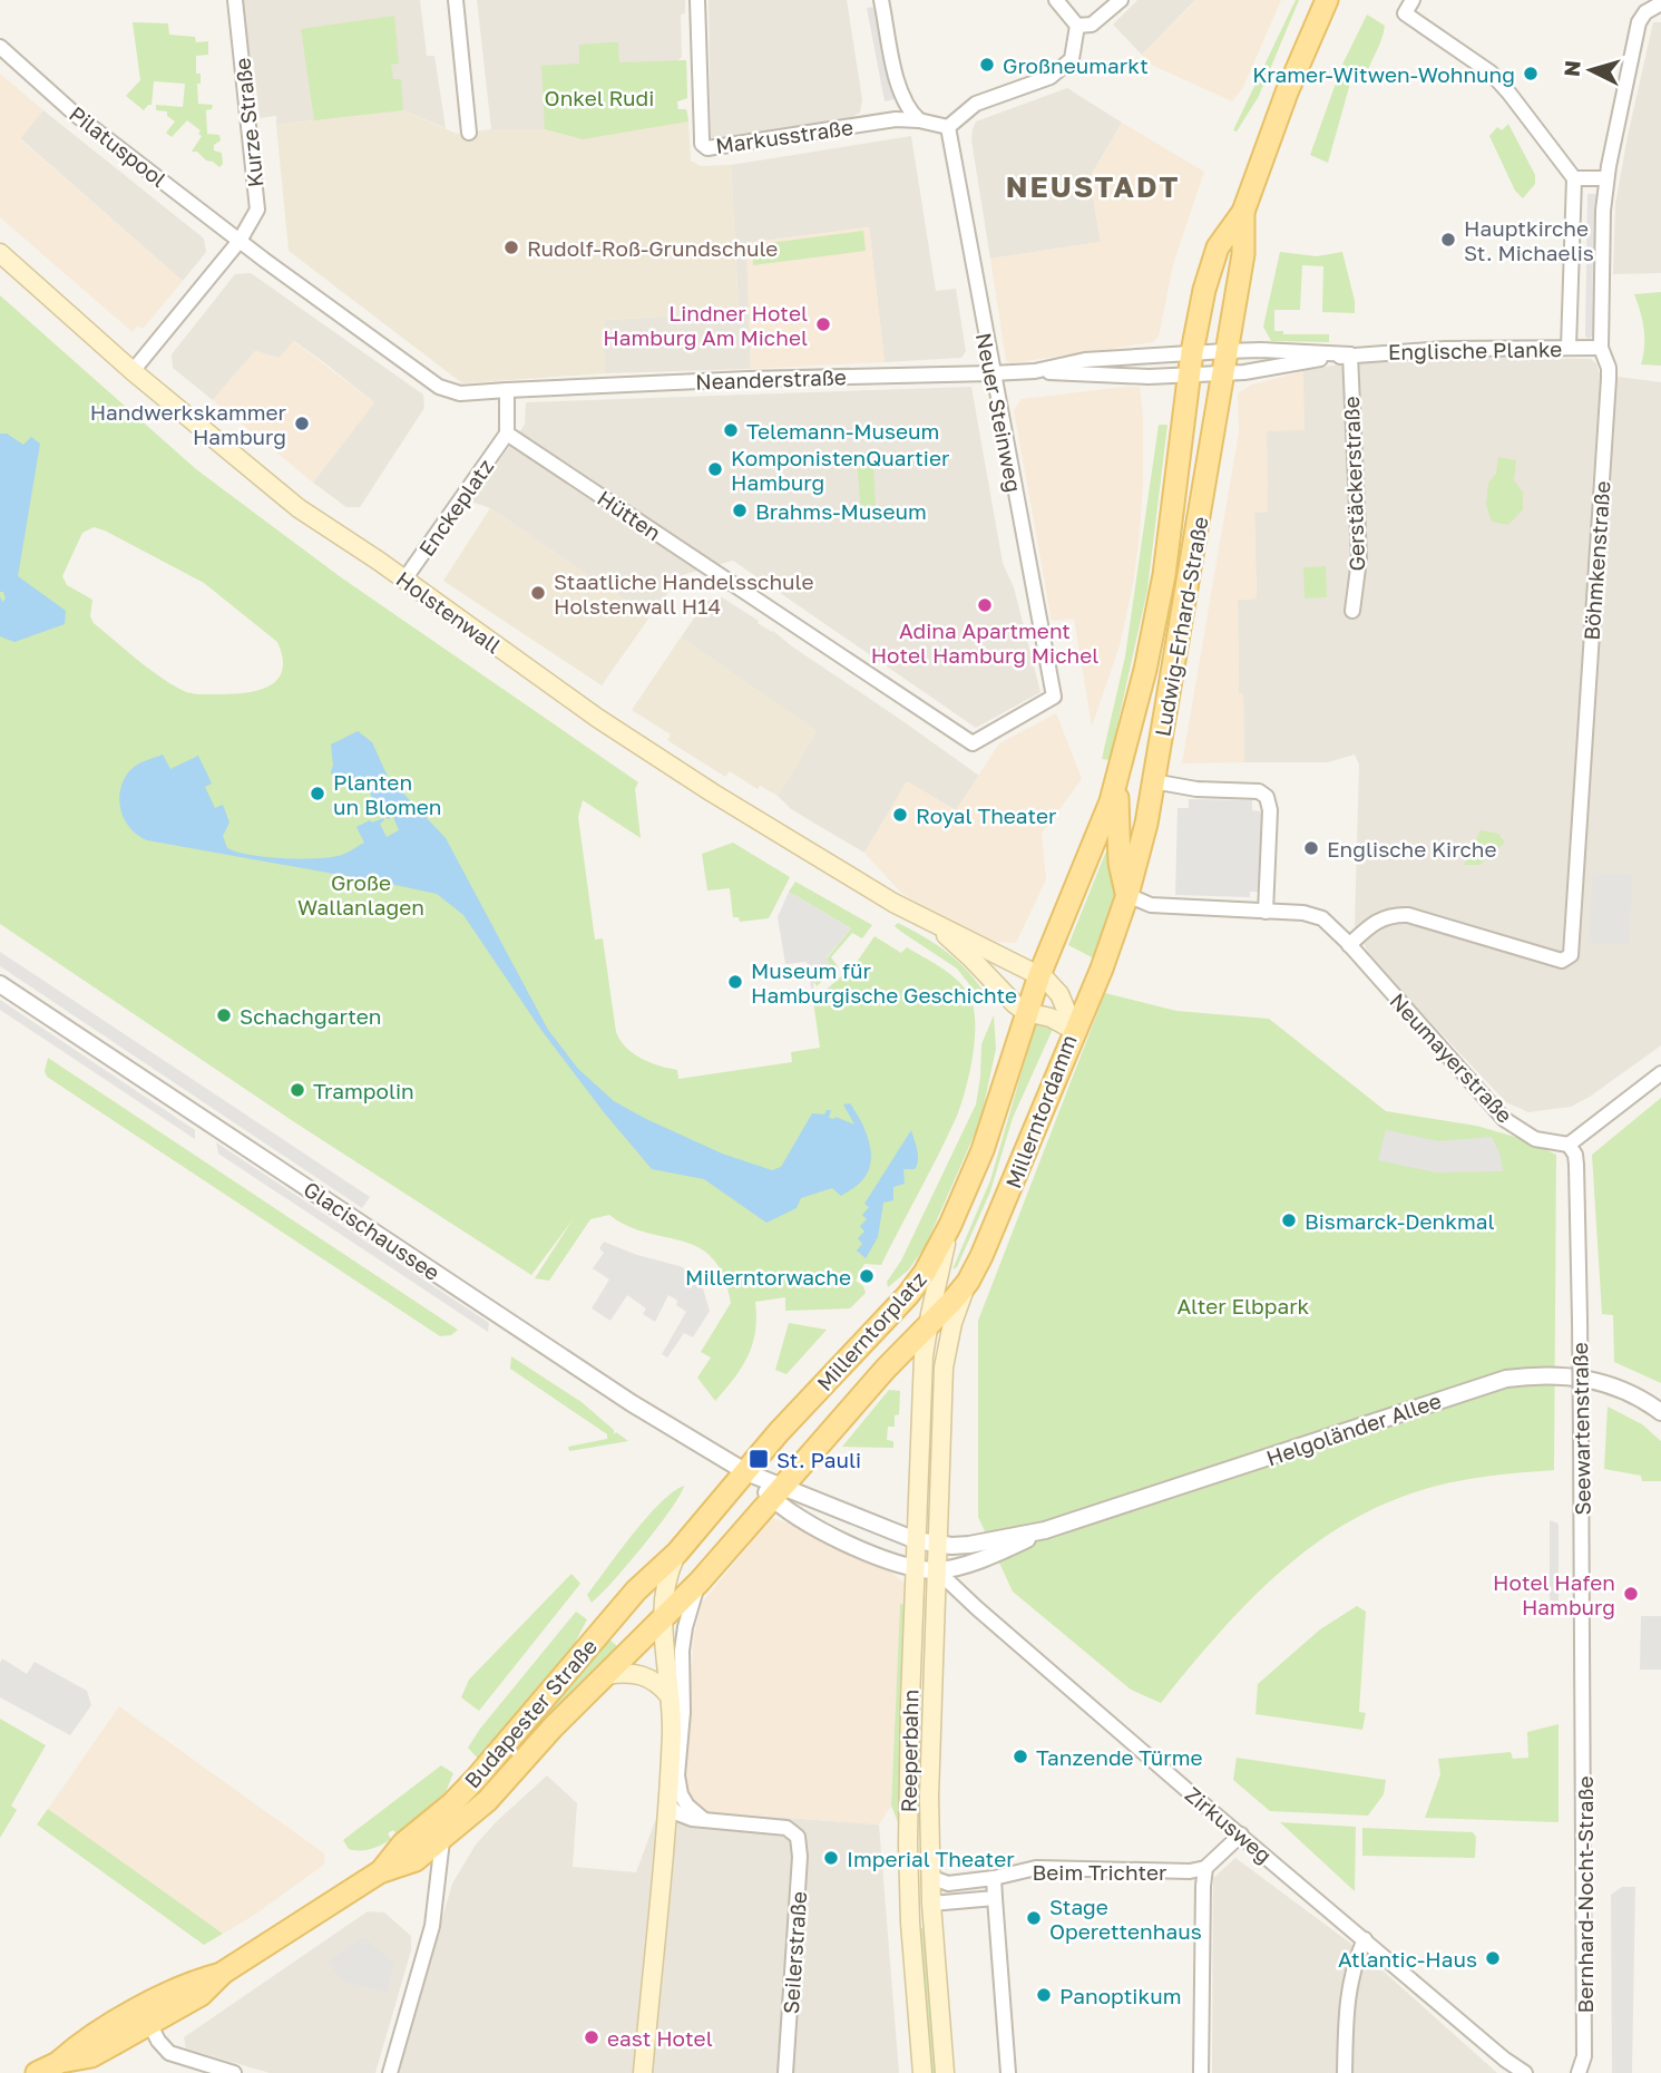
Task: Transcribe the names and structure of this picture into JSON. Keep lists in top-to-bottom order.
{
  "streets": {
    "main road": [
      "Holstenwall",
      "Ludwig-Erhard-Straße",
      "Millerntordamm",
      "Millerntorplatz",
      "Budapester Straße",
      "Reeperbahn"
    ],
    "street": [
      "Kurze Straße",
      "Markusstraße",
      "Pilatuspool",
      "Englische Planke",
      "Neanderstraße",
      "Neuer Steinweg",
      "Gerstäckerstraße",
      "Enckeplatz",
      "Hütten",
      "Böhmkenstraße",
      "Neumayerstraße",
      "Glacischaussee",
      "Helgoländer Allee",
      "Seewartenstraße",
      "Zirkusweg",
      "Beim Trichter",
      "Bernhard-Nocht-Straße",
      "Seilerstraße"
    ]
  },
  "crossings": [
    ["Kurze Straße", "Pilatuspool"],
    ["Kurze Straße", "Holstenwall"],
    ["Englische Planke", "Neanderstraße"],
    ["Englische Planke", "Gerstäckerstraße"],
    ["Englische Planke", "Böhmkenstraße"],
    ["Englische Planke", "Ludwig-Erhard-Straße"],
    ["Neanderstraße", "Neuer Steinweg"],
    ["Neanderstraße", "Ludwig-Erhard-Straße"],
    ["Neuer Steinweg", "Hütten"],
    ["Enckeplatz", "Hütten"],
    ["Enckeplatz", "Holstenwall"],
    ["Böhmkenstraße", "Neumayerstraße"],
    ["Holstenwall", "Ludwig-Erhard-Straße"],
    ["Holstenwall", "Millerntordamm"],
    ["Ludwig-Erhard-Straße", "Neumayerstraße"],
    ["Ludwig-Erhard-Straße", "Millerntordamm"],
    ["Neumayerstraße", "Seewartenstraße"],
    ["Millerntordamm", "Millerntorplatz"],
    ["Glacischaussee", "Millerntorplatz"],
    ["Glacischaussee", "Budapester Straße"],
    ["Millerntorplatz", "Helgoländer Allee"],
    ["Millerntorplatz", "Budapester Straße"],
    ["Millerntorplatz", "Reeperbahn"],
    ["Helgoländer Allee", "Reeperbahn"],
    ["Helgoländer Allee", "Zirkusweg"],
    ["Seewartenstraße", "Bernhard-Nocht-Straße"],
    ["Reeperbahn", "Zirkusweg"],
    ["Reeperbahn", "Beim Trichter"]
  ],
  "districts": ["NEUSTADT"],
  "parks": ["Onkel Rudi", "Große Wallanlagen", "Alter Elbpark"],
  "places": {
    "other": [
      "Großneumarkt",
      "Kramer-Witwen-Wohnung",
      "Hauptkirche St. Michaelis",
      "Rudolf-Roß-Grundschule",
      "Lindner Hotel Hamburg Am Michel",
      "Handwerkskammer Hamburg",
      "Telemann-Museum",
      "KomponistenQuartier Hamburg",
      "Brahms-Museum",
      "Staatliche Handelsschule Holstenwall H14",
      "Adina Apartment Hotel Hamburg Michel",
      "Planten un Blomen",
      "Royal Theater",
      "Englische Kirche",
      "Museum für Hamburgische Geschichte",
      "Schachgarten",
      "Trampolin",
      "Bismarck-Denkmal",
      "Millerntorwache",
      "Hotel Hafen Hamburg",
      "Tanzende Türme",
      "Imperial Theater",
      "Stage Operettenhaus",
      "Atlantic-Haus",
      "Panoptikum",
      "east Hotel"
    ],
    "transit": ["St. Pauli"]
  },
  "north": "left"
}
